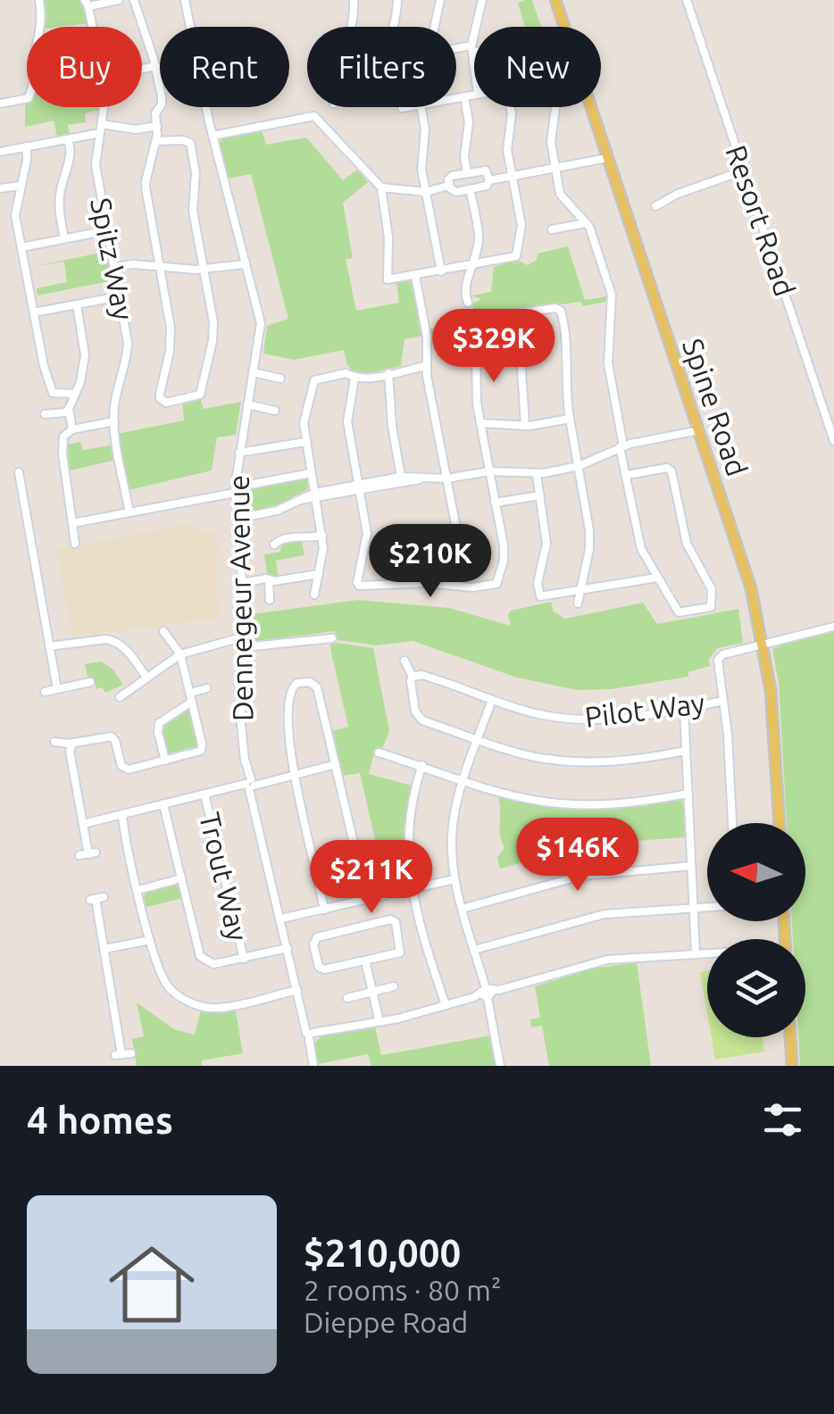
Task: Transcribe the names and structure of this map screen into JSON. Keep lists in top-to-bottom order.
{
  "streets": {
    "main road": ["Spine Road"],
    "street": [
      "Resort Road",
      "Spitz Way",
      "Dennegeur Avenue",
      "Pilot Way",
      "Trout Way"
    ]
  },
  "north": "left",
  "page": {
    "chip": [
      "Buy",
      "Rent",
      "Filters",
      "New"
    ],
    "price": [
      "$329K",
      "$210K",
      "$146K",
      "$211K"
    ],
    "heading": "4 homes",
    "list": [
      {
        "name": "$210,000",
        "note": "2 rooms · 80 m² · Dieppe Road"
      }
    ]
  }
}
